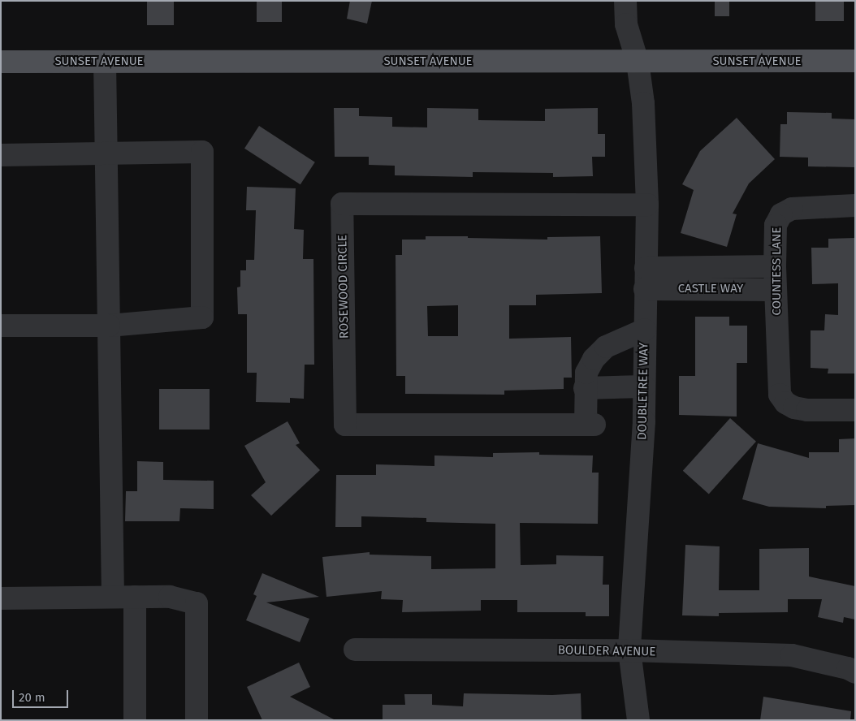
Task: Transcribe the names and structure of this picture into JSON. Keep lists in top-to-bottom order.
{
  "streets": {
    "main road": ["SUNSET AVENUE"],
    "street": [
      "COUNTESS LANE",
      "ROSEWOOD CIRCLE",
      "CASTLE WAY",
      "DOUBLETREE WAY",
      "BOULDER AVENUE"
    ]
  },
  "crossings": [
    ["SUNSET AVENUE", "DOUBLETREE WAY"],
    ["COUNTESS LANE", "CASTLE WAY"],
    ["ROSEWOOD CIRCLE", "DOUBLETREE WAY"],
    ["CASTLE WAY", "DOUBLETREE WAY"],
    ["DOUBLETREE WAY", "BOULDER AVENUE"]
  ],
  "scale_bar": "20 m"
}
